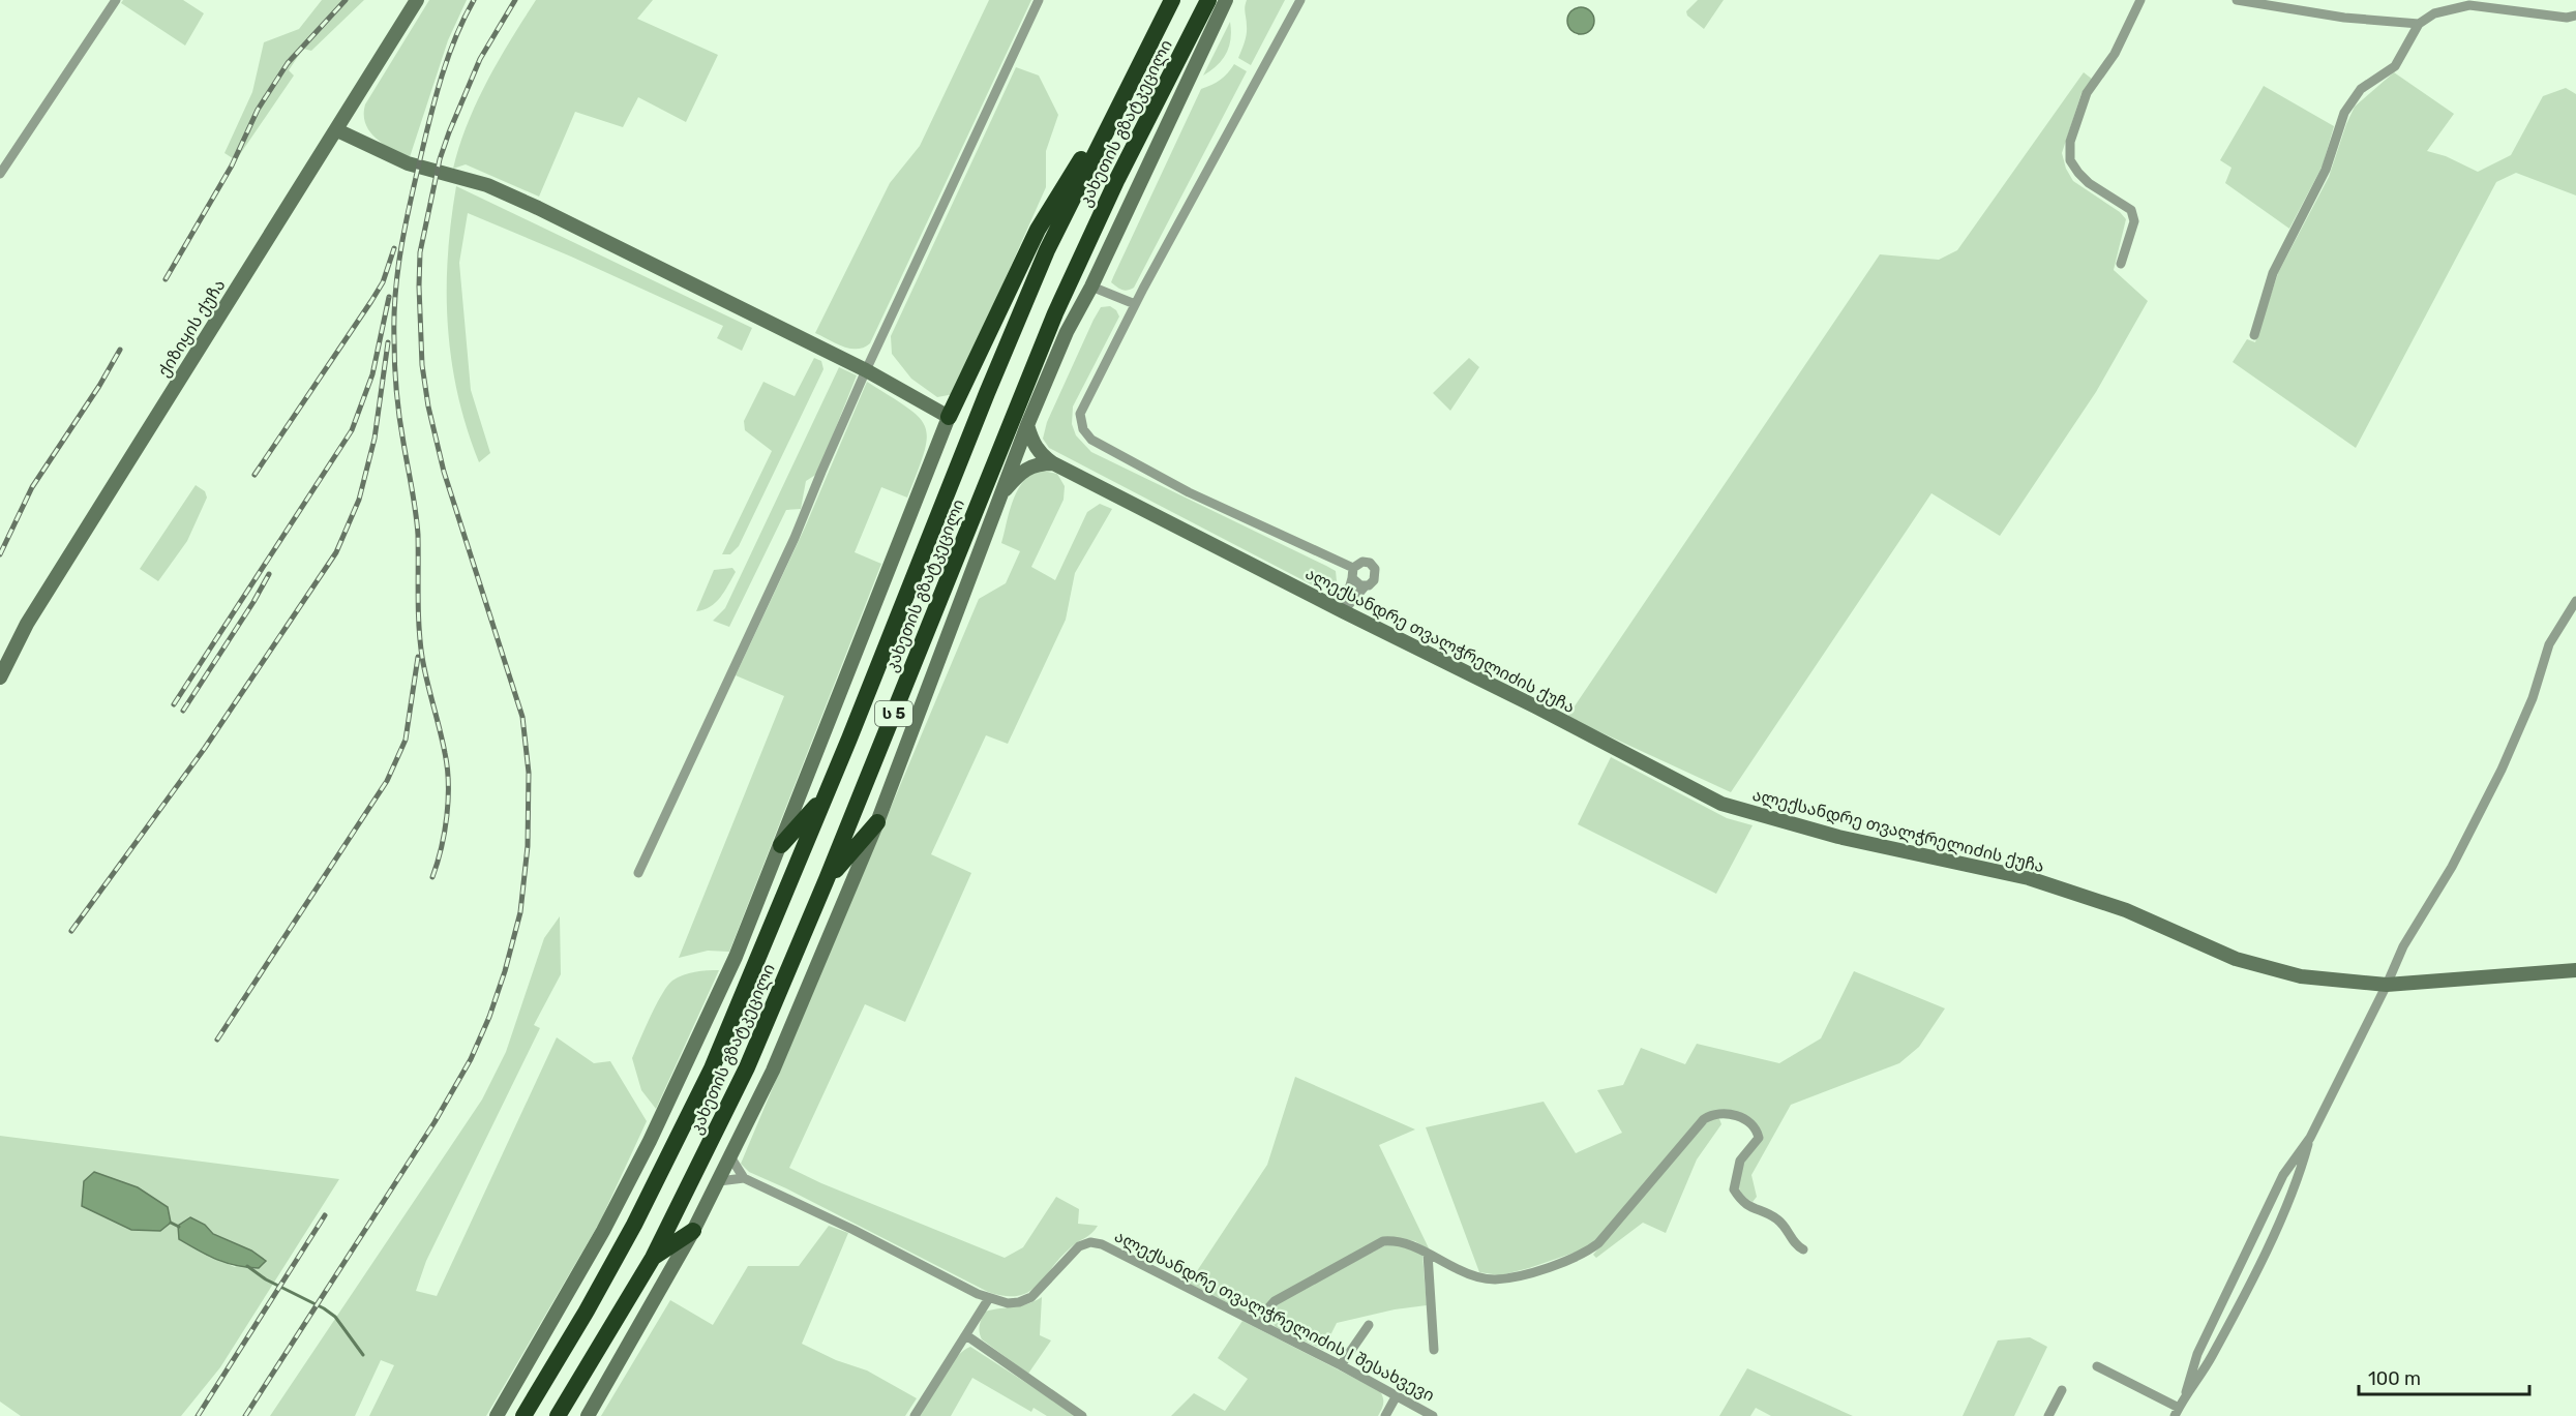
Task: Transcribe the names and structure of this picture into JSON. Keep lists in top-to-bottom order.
{
  "streets": {
    "highway": ["კახეთის გზატკეცილი", "ს 5"],
    "street": ["ქიზიყის ქუჩა", "ალექსანდრე თვალჭრელიძის ქუჩა", "ალექსანდრე თვალჭრელიძის I შესახვევი"]
  },
  "scale_bar": "100 m"
}
